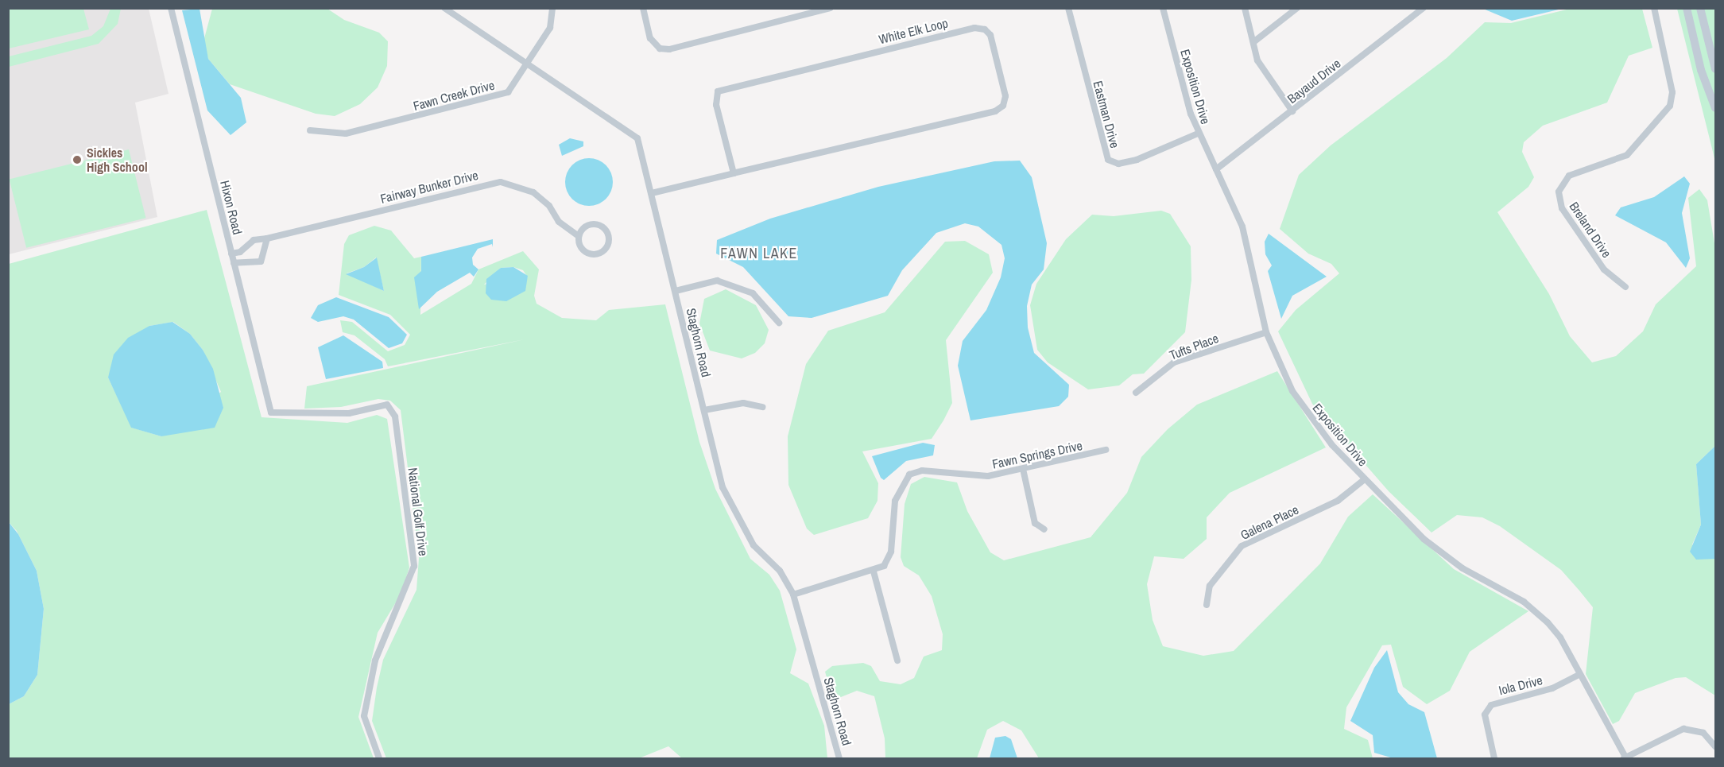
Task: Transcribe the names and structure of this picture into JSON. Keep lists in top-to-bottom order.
{
  "streets": {
    "street": [
      "White Elk Loop",
      "Bayaud Drive",
      "Exposition Drive",
      "Fawn Creek Drive",
      "Eastman Drive",
      "Fairway Bunker Drive",
      "Hixon Road",
      "Breland Drive",
      "Staghorn Road",
      "Tufts Place",
      "Fawn Springs Drive",
      "National Golf Drive",
      "Galena Place",
      "Iola Drive"
    ]
  },
  "crossings": [
    ["White Elk Loop", "Staghorn Road"],
    ["Bayaud Drive", "Exposition Drive"],
    ["Exposition Drive", "Eastman Drive"],
    ["Exposition Drive", "Tufts Place"],
    ["Exposition Drive", "Galena Place"],
    ["Exposition Drive", "Iola Drive"],
    ["Fawn Creek Drive", "Staghorn Road"],
    ["Fairway Bunker Drive", "Hixon Road"],
    ["Hixon Road", "National Golf Drive"]
  ],
  "districts": ["FAWN LAKE"],
  "places": ["Sickles High School"]
}
